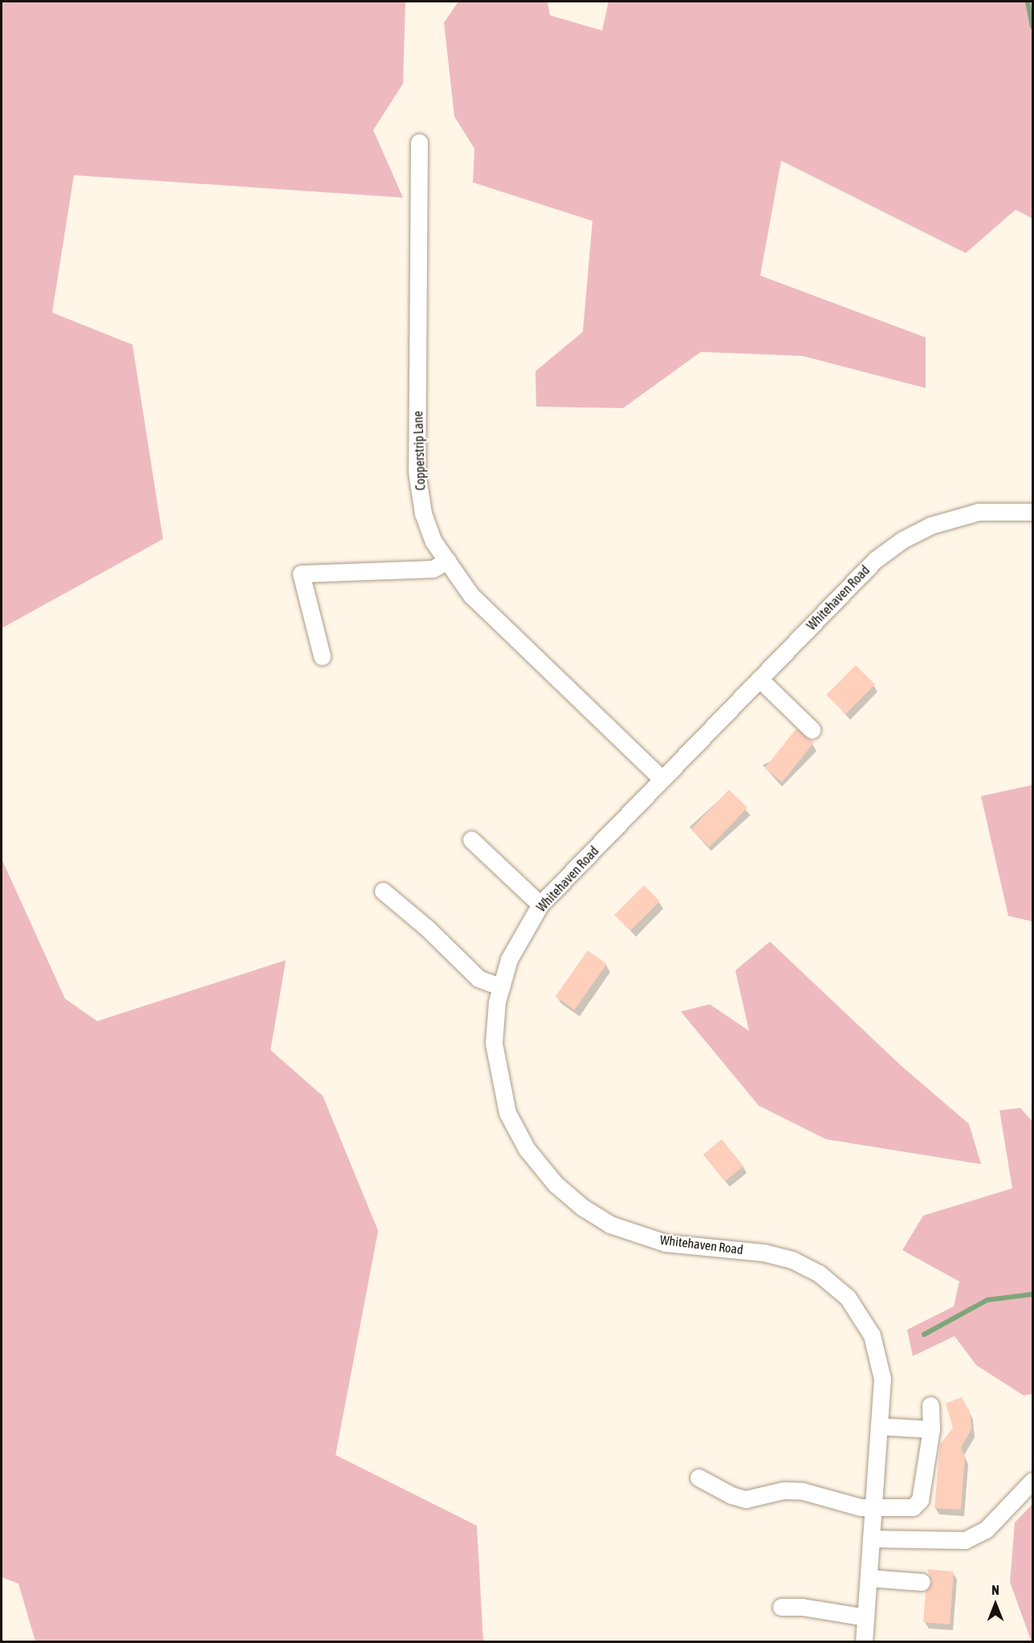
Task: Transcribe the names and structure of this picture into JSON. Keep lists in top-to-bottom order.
{
  "streets": {
    "street": ["Copperstrip Lane", "Whitehaven Road"]
  },
  "crossings": [
    ["Copperstrip Lane", "Whitehaven Road"]
  ],
  "north": "top"
}
